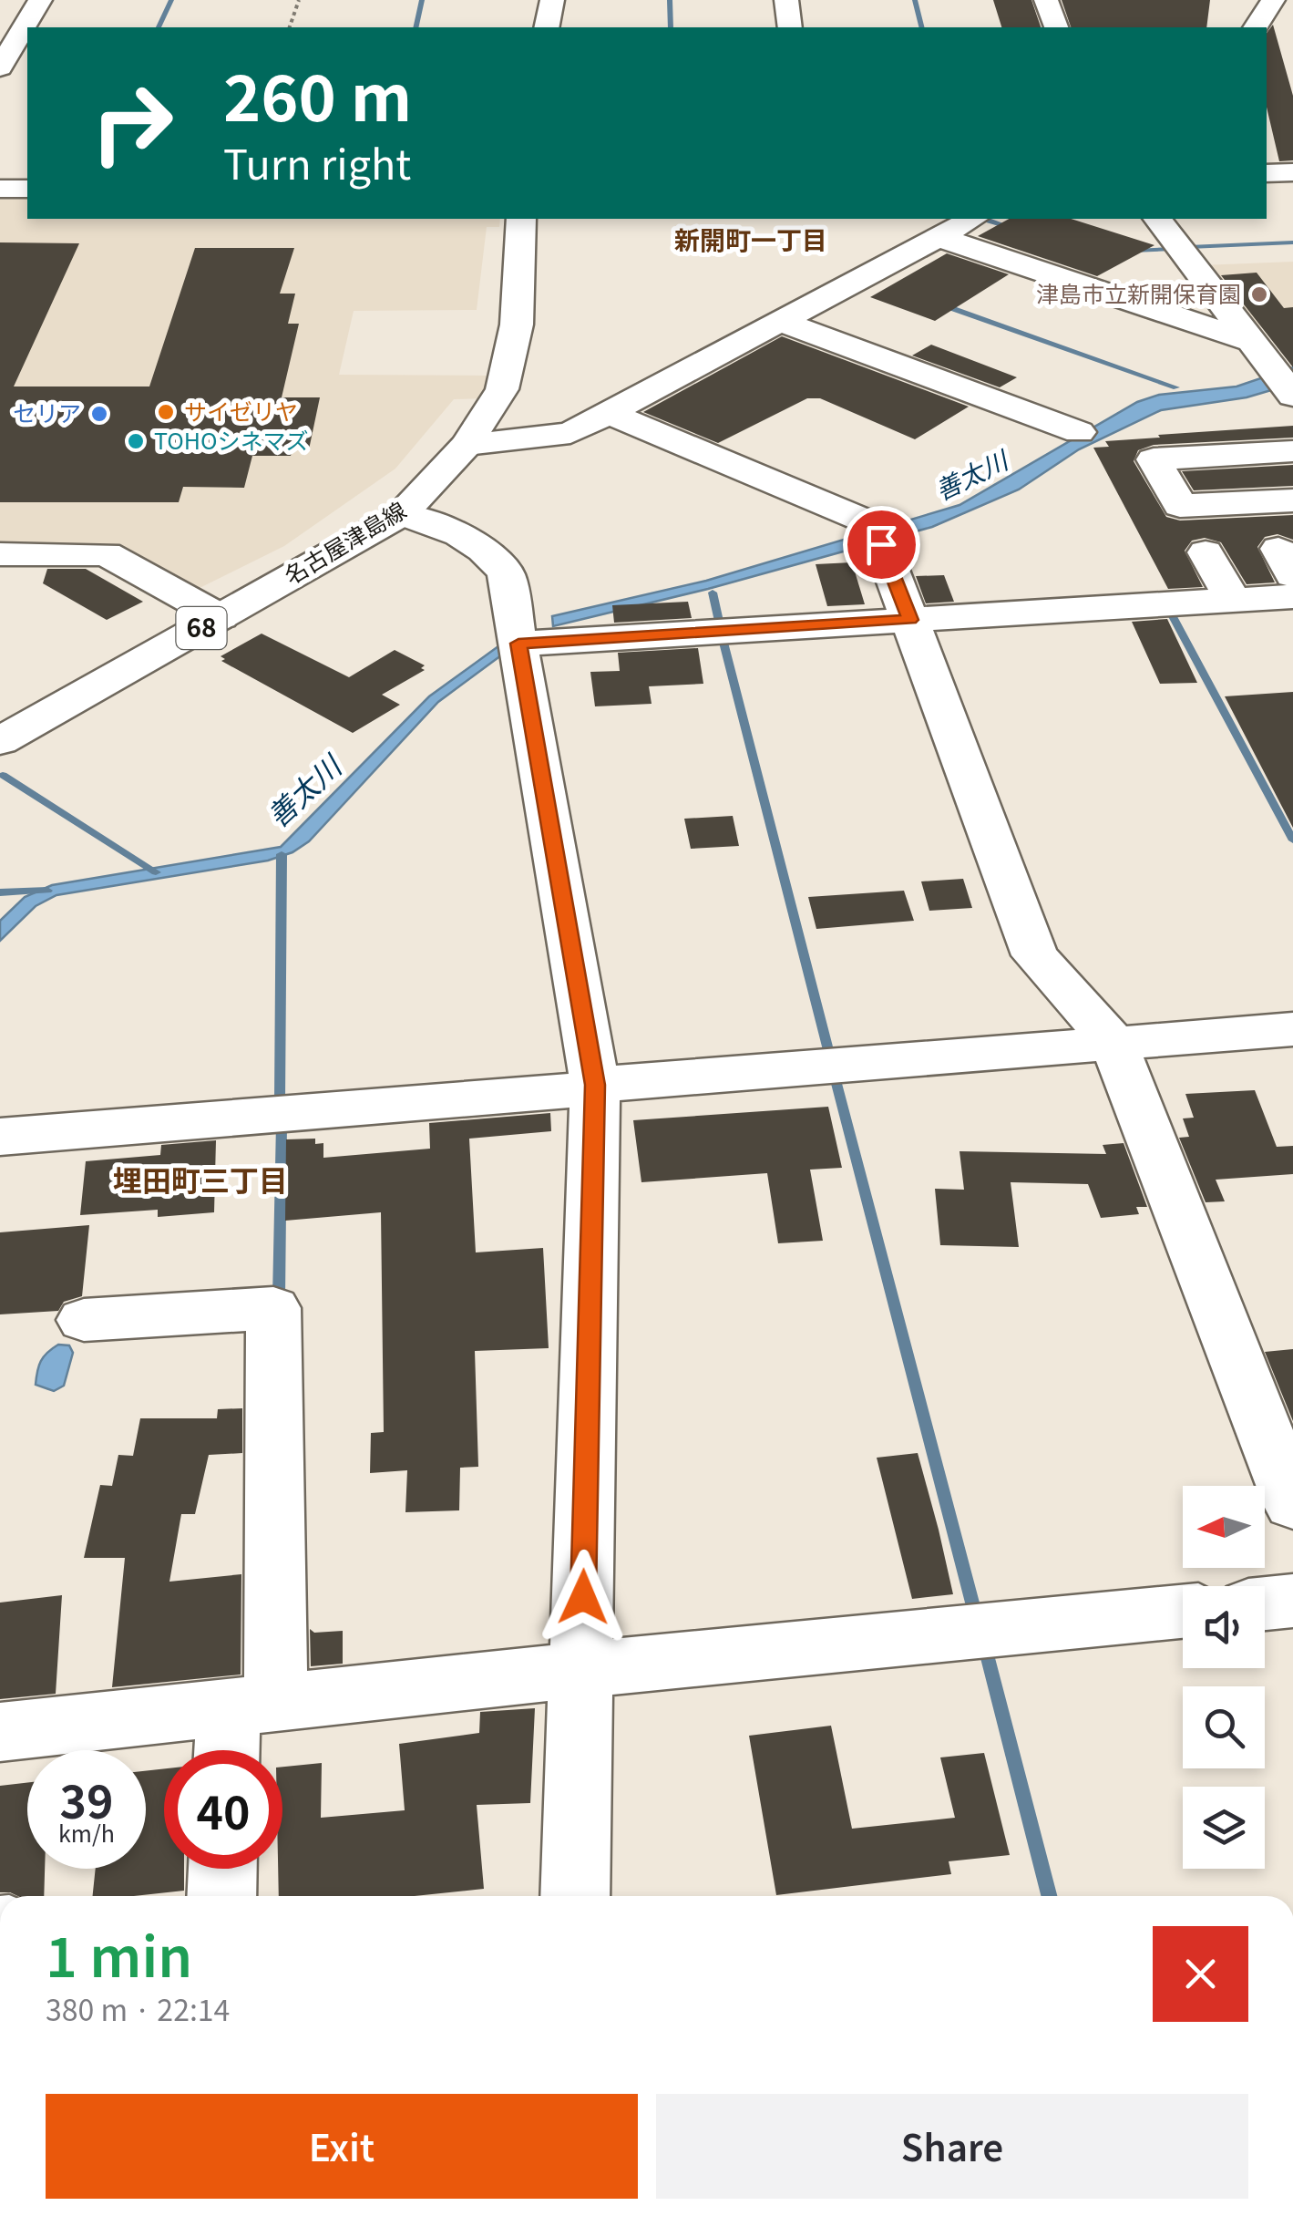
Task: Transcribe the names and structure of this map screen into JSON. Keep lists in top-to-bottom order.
{
  "streets": {
    "street": ["名古屋津島線", "68"]
  },
  "districts": ["新開町一丁目", "埋田町三丁目"],
  "water": ["善太川"],
  "places": [
    "津島市立新開保育園",
    "サイゼリヤ",
    "セリア",
    "TOHOシネマズ"
  ],
  "north": "left",
  "page": {
    "turn": ["260 m", "Turn right"],
    "speed": "39 km/h",
    "limit": "40",
    "heading": ["1 min", "380 m · 22:14"],
    "buttons": ["Exit", "Share"]
  }
}
